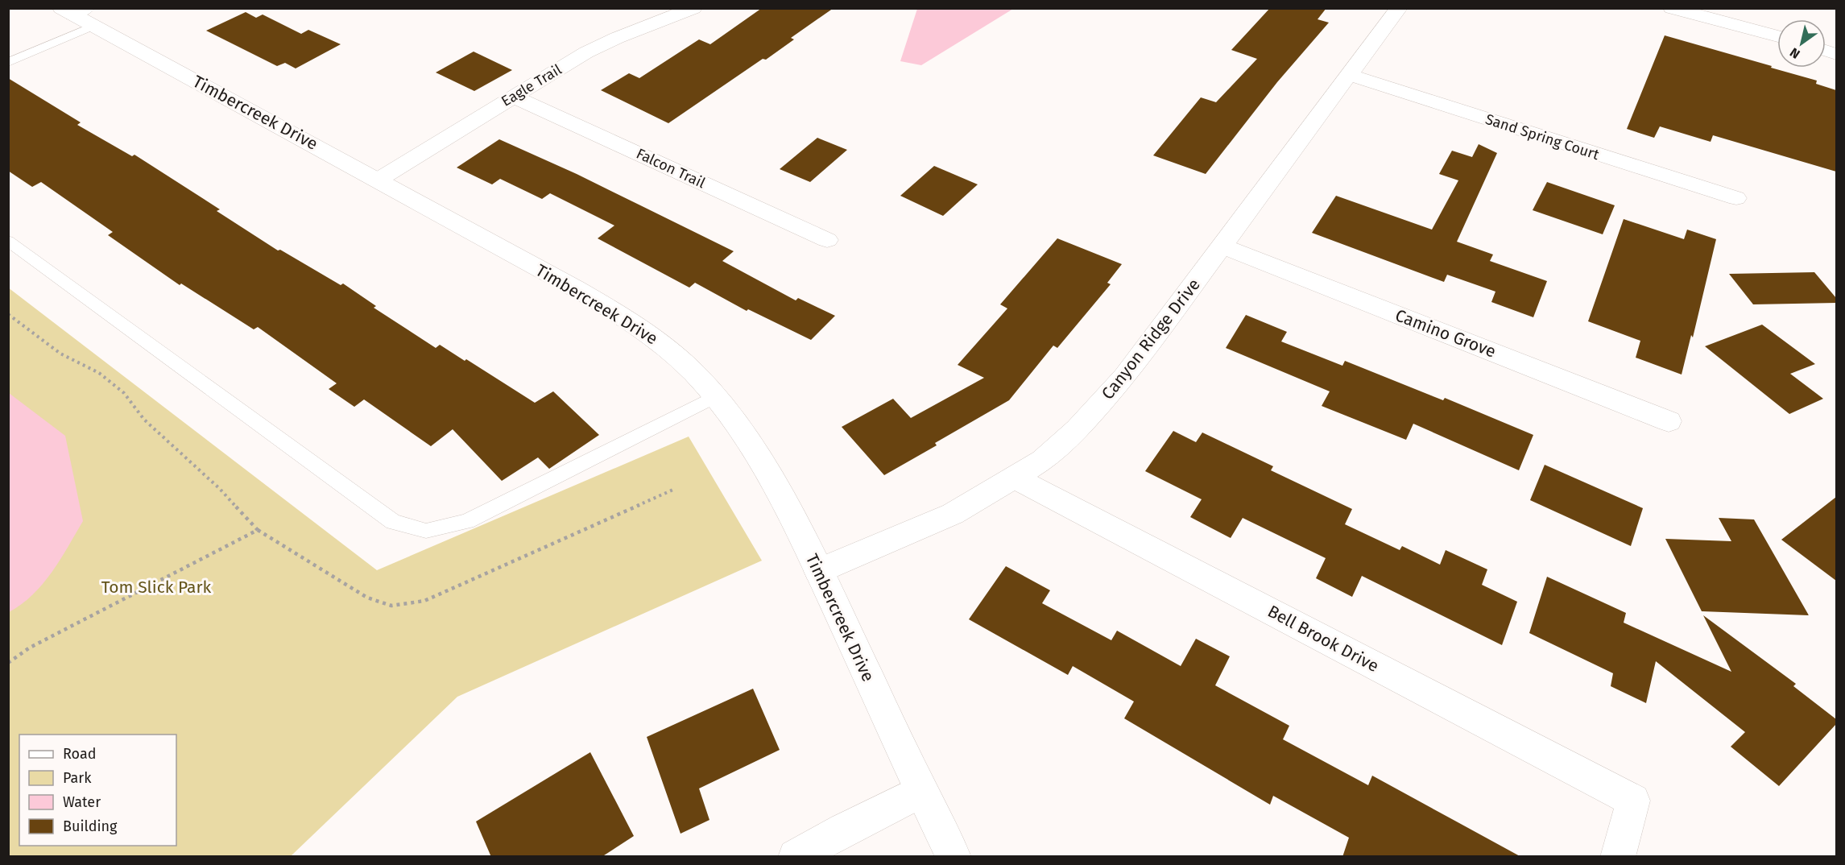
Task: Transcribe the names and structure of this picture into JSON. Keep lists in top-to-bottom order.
{
  "streets": {
    "street": [
      "Eagle Trail",
      "Timbercreek Drive",
      "Sand Spring Court",
      "Falcon Trail",
      "Camino Grove",
      "Canyon Ridge Drive",
      "Bell Brook Drive"
    ]
  },
  "crossings": [
    ["Eagle Trail", "Timbercreek Drive"],
    ["Eagle Trail", "Falcon Trail"],
    ["Timbercreek Drive", "Canyon Ridge Drive"],
    ["Sand Spring Court", "Canyon Ridge Drive"],
    ["Camino Grove", "Canyon Ridge Drive"],
    ["Canyon Ridge Drive", "Bell Brook Drive"]
  ],
  "parks": ["Tom Slick Park"],
  "legend": [
    "Road",
    "Park",
    "Water",
    "Building"
  ],
  "north": "bottom left"
}
